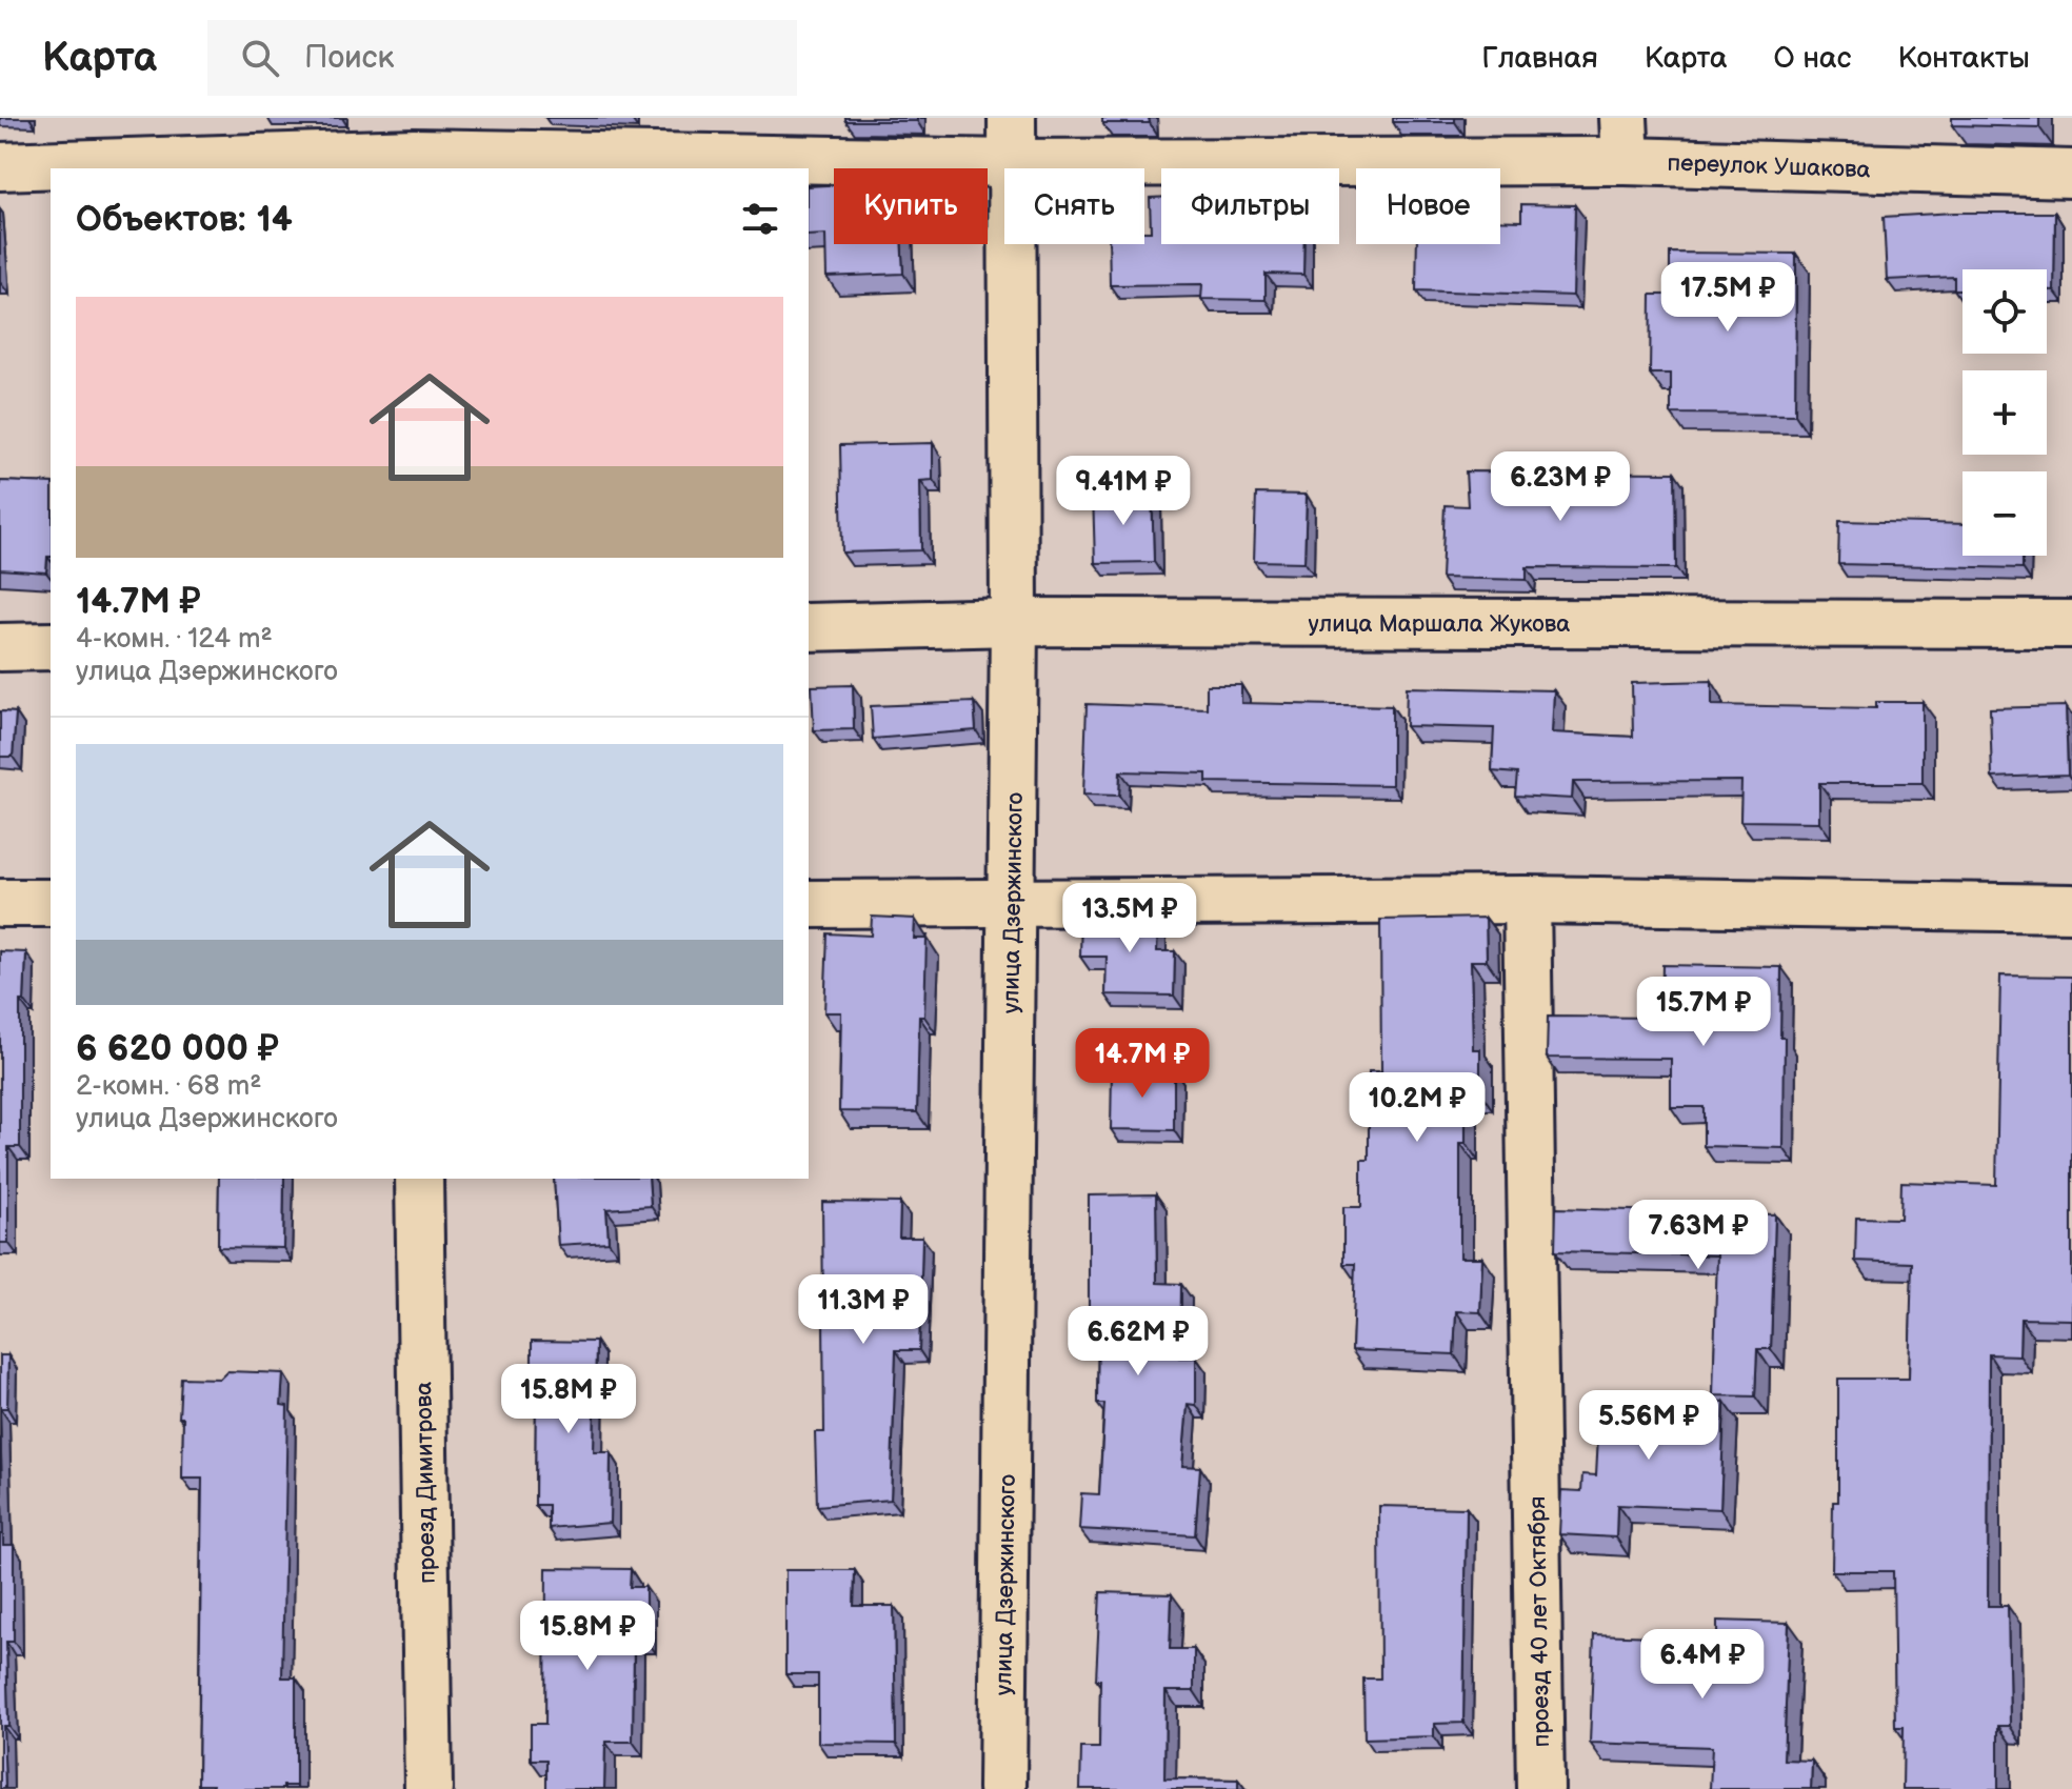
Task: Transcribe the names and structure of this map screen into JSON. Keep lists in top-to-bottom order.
{
  "streets": {
    "street": [
      "переулок Ушакова",
      "улица Маршала Жукова",
      "улица Дзержинского",
      "проезд Димитрова",
      "проезд 40 лет Октября"
    ]
  },
  "crossings": [
    ["переулок Ушакова", "улица Дзержинского"],
    ["улица Маршала Жукова", "улица Дзержинского"]
  ],
  "page": {
    "header": "Карта",
    "search": "Поиск",
    "nav": [
      "Главная",
      "Карта",
      "О нас",
      "Контакты"
    ],
    "chip": [
      "Купить",
      "Снять",
      "Фильтры",
      "Новое"
    ],
    "heading": "Объектов: 14",
    "price": [
      "17.5M ₽",
      "6.23M ₽",
      "9.41M ₽",
      "13.5M ₽",
      "15.7M ₽",
      "14.7M ₽",
      "10.2M ₽",
      "7.63M ₽",
      "11.3M ₽",
      "6.62M ₽",
      "15.8M ₽",
      "5.56M ₽",
      "15.8M ₽",
      "6.4M ₽"
    ],
    "map_buttons": ["+", "−"],
    "list": [
      {
        "name": "14.7M ₽",
        "note": "4-комн. · 124 m² · улица Дзержинского"
      },
      {
        "name": "6 620 000 ₽",
        "note": "2-комн. · 68 m² · улица Дзержинского"
      }
    ]
  }
}
